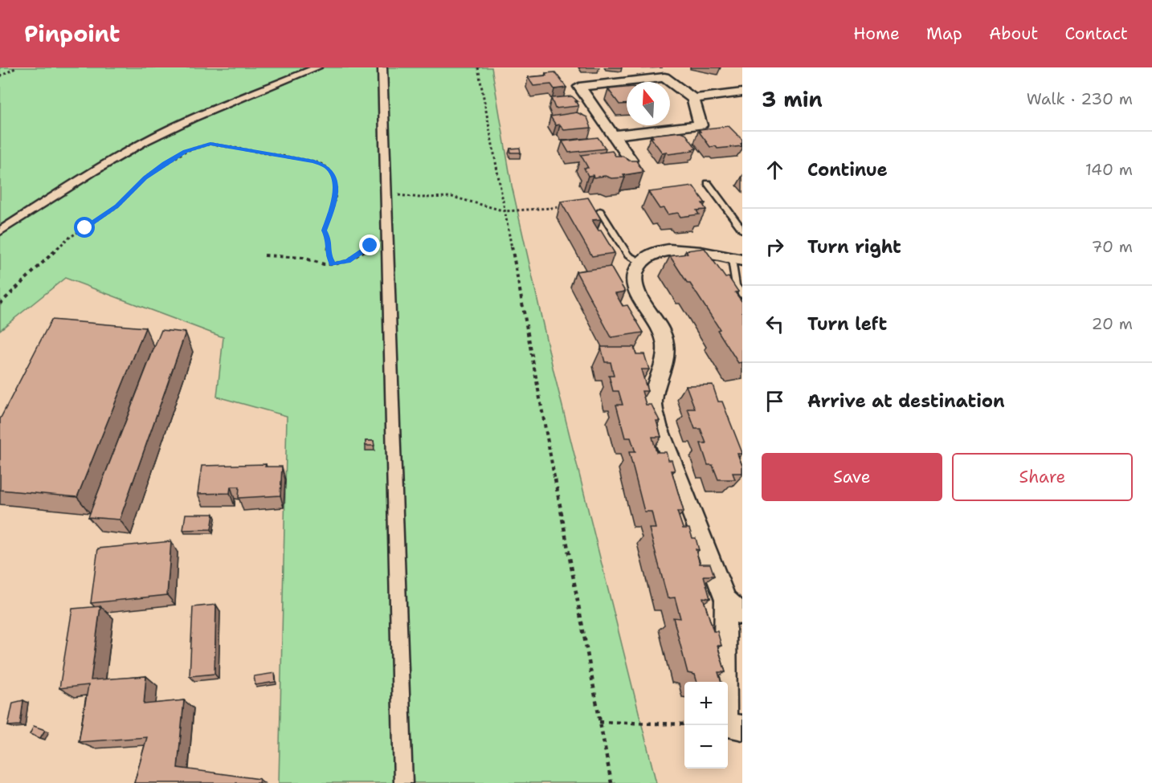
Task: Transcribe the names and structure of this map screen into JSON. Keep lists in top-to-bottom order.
{
  "north": "top",
  "page": {
    "header": "Pinpoint",
    "nav": [
      "Home",
      "Map",
      "About",
      "Contact"
    ],
    "heading": ["3 min", "Walk · 230 m"],
    "list": [
      ["Continue", "140 m"],
      ["Turn right", "70 m"],
      ["Turn left", "20 m"],
      "Arrive at destination"
    ],
    "buttons": ["Save", "Share"],
    "map_buttons": ["+", "−"]
  }
}
